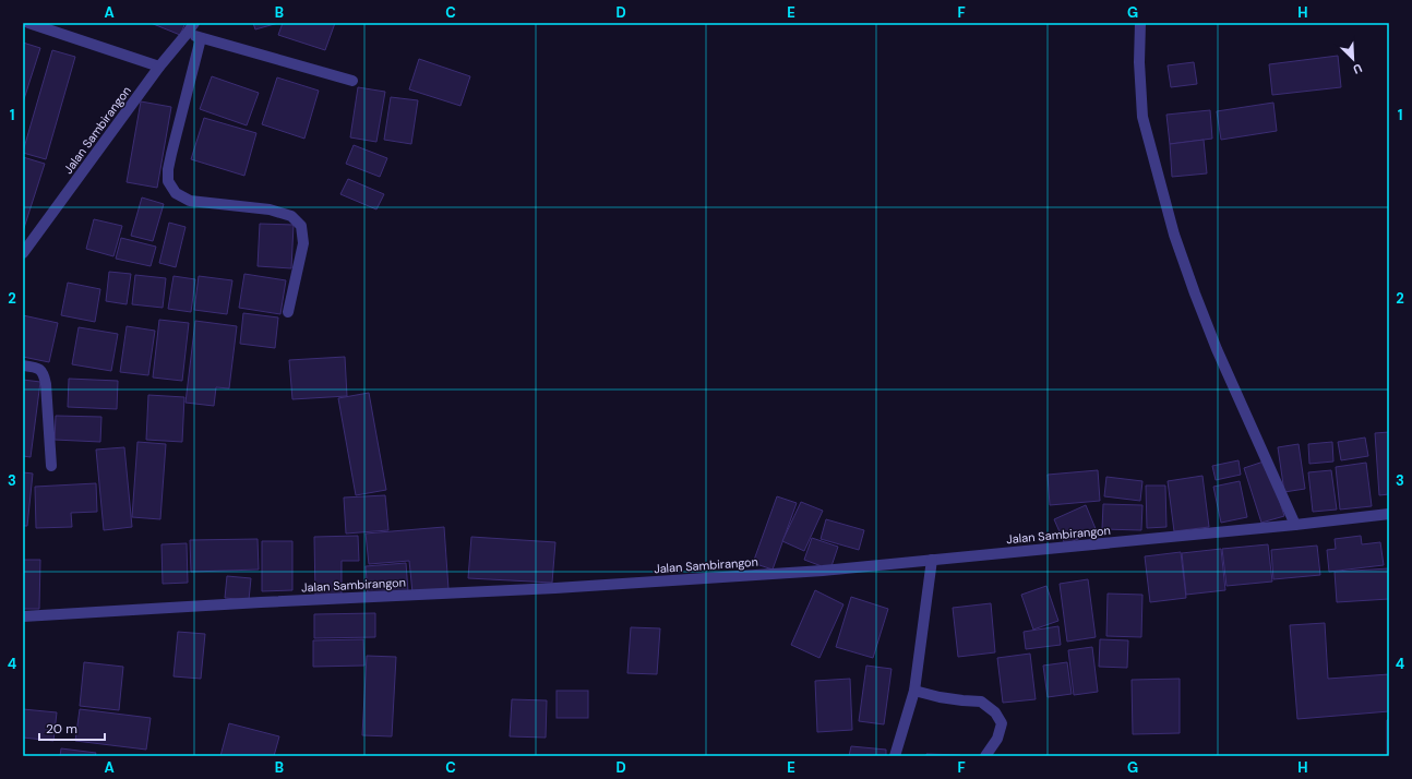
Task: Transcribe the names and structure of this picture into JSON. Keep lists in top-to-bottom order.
{
  "streets": {
    "street": ["Jalan Sambirangon"]
  },
  "scale_bar": "20 m",
  "north": "bottom right",
  "grid": {
    "columns": [
      "A",
      "B",
      "C",
      "D",
      "E",
      "F",
      "G",
      "H"
    ],
    "rows": [
      "1",
      "2",
      "3",
      "4"
    ]
  }
}
